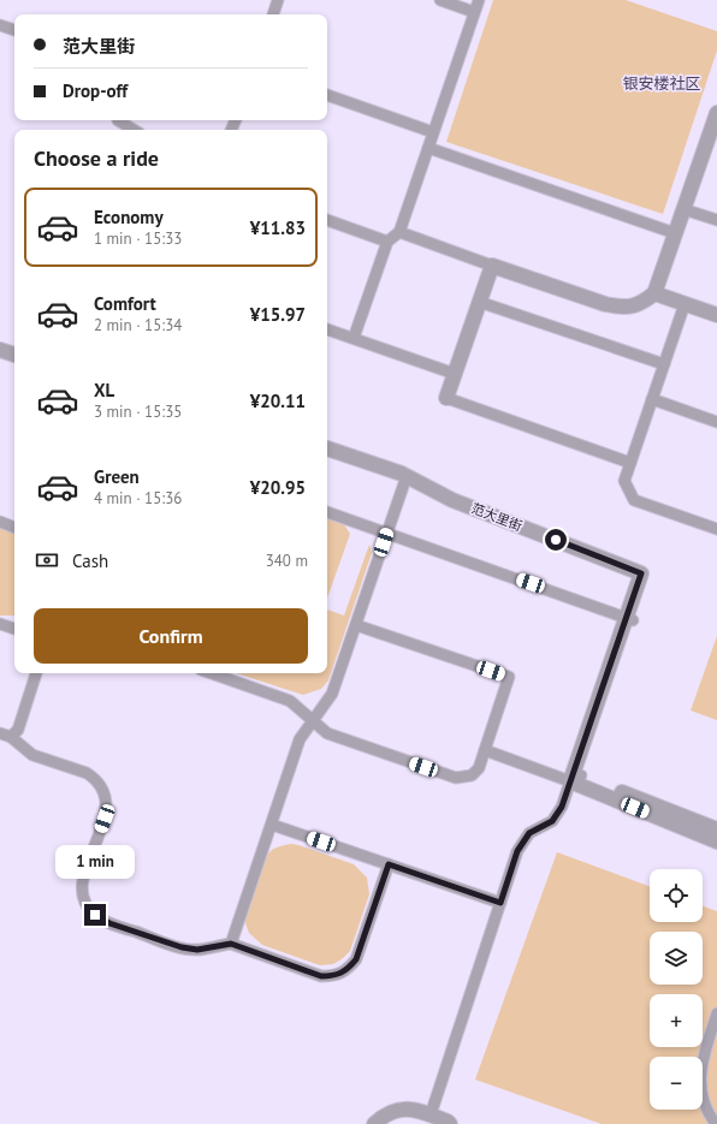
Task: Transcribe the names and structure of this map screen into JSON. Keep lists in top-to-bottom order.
{
  "streets": {
    "street": ["范大里街"]
  },
  "districts": ["银安楼社区"],
  "page": {
    "banner": ["范大里街", "Drop-off"],
    "heading": "Choose a ride",
    "list": [
      {
        "name": "Economy",
        "note": "1 min · 15:33",
        "value": "¥11.83"
      },
      {
        "name": "Comfort",
        "note": "2 min · 15:34",
        "value": "¥15.97"
      },
      {
        "name": "XL",
        "note": "3 min · 15:35",
        "value": "¥20.11"
      },
      {
        "name": "Green",
        "note": "4 min · 15:36",
        "value": "¥20.95"
      }
    ],
    "pay": ["Cash", "340 m"],
    "buttons": "Confirm",
    "bubble": "1 min",
    "map_buttons": ["+", "−"]
  }
}
